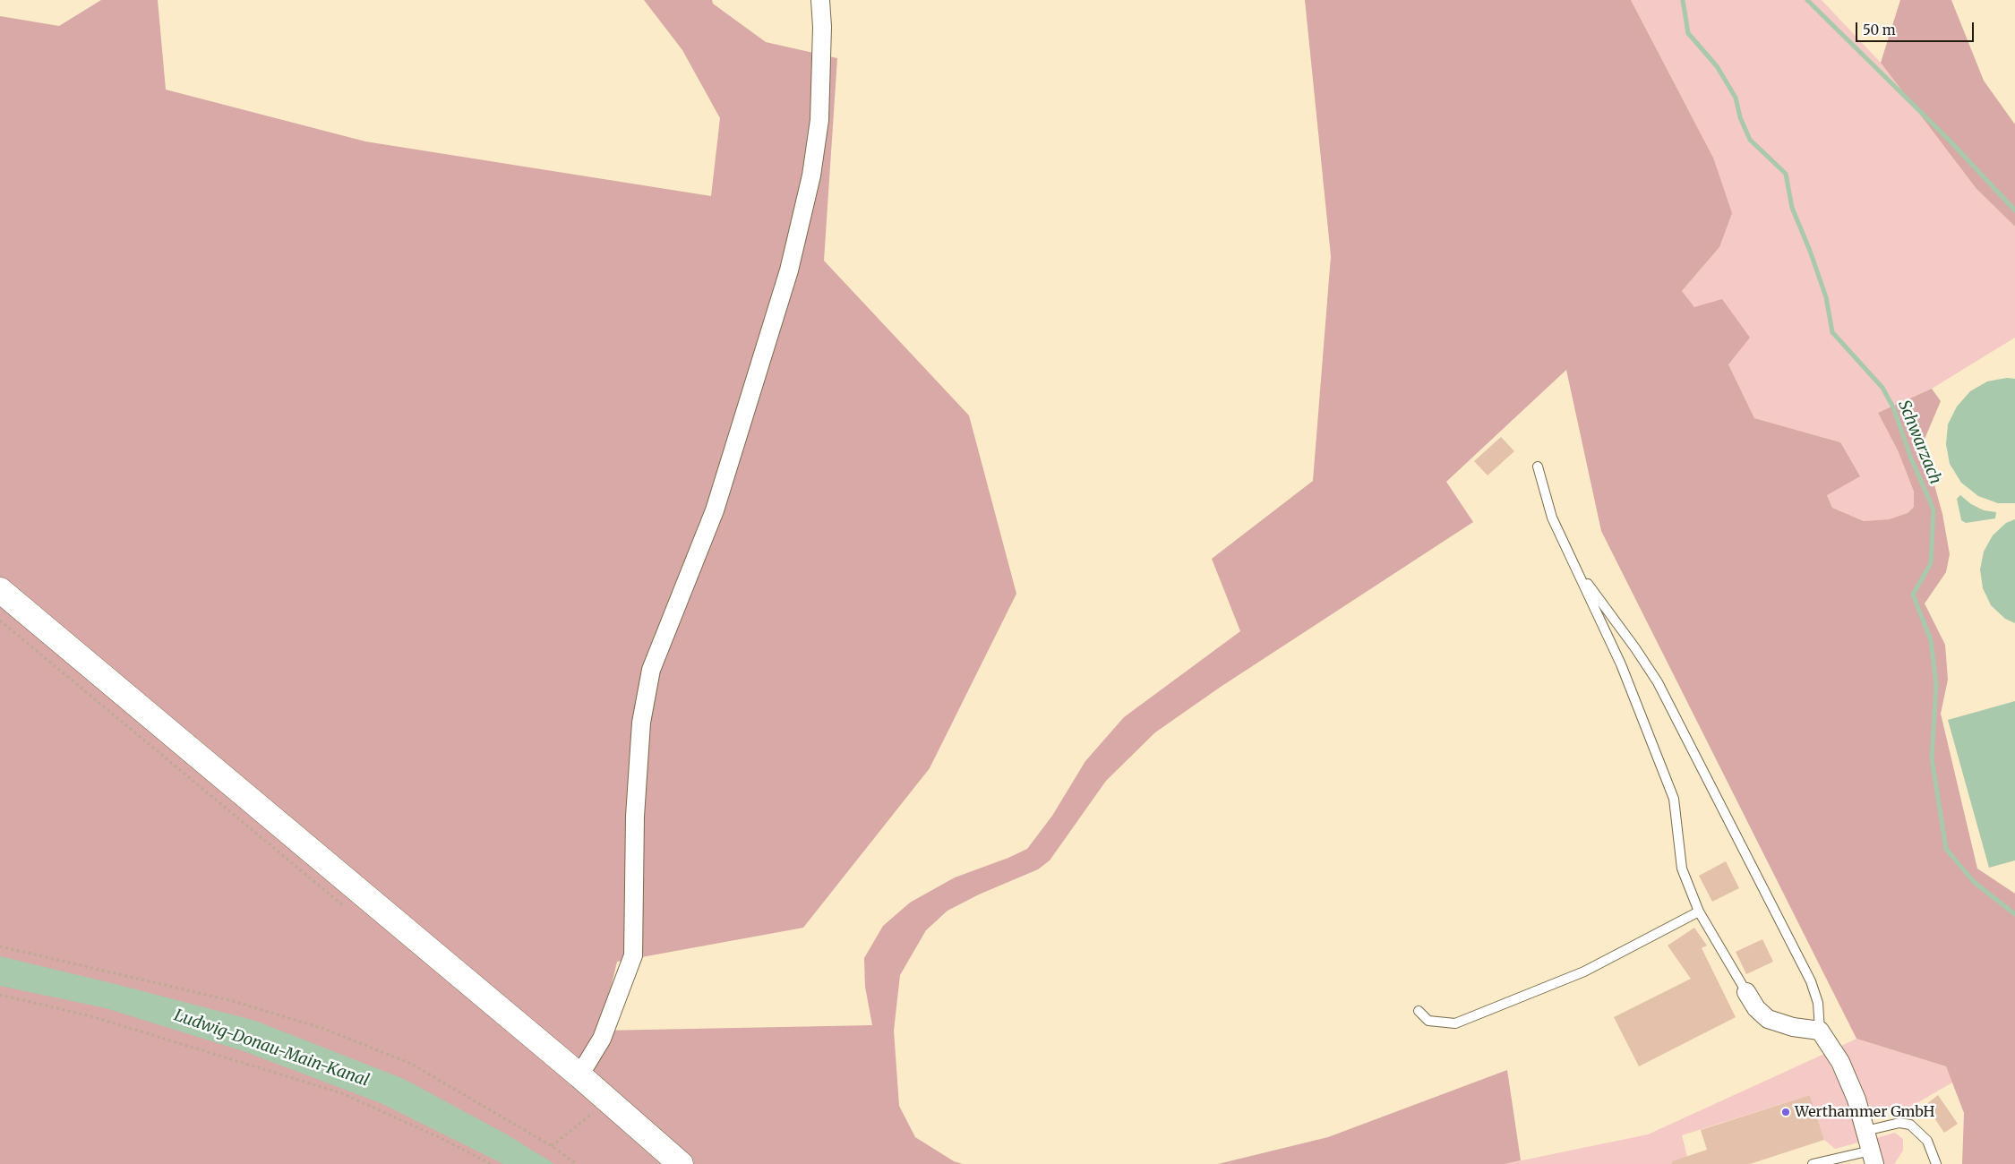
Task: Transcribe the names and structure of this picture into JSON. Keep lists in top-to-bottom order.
{
  "water": ["Schwarzach", "Ludwig-Donau-Main-Kanal"],
  "places": ["Werthammer GmbH"],
  "scale_bar": "50 m"
}
